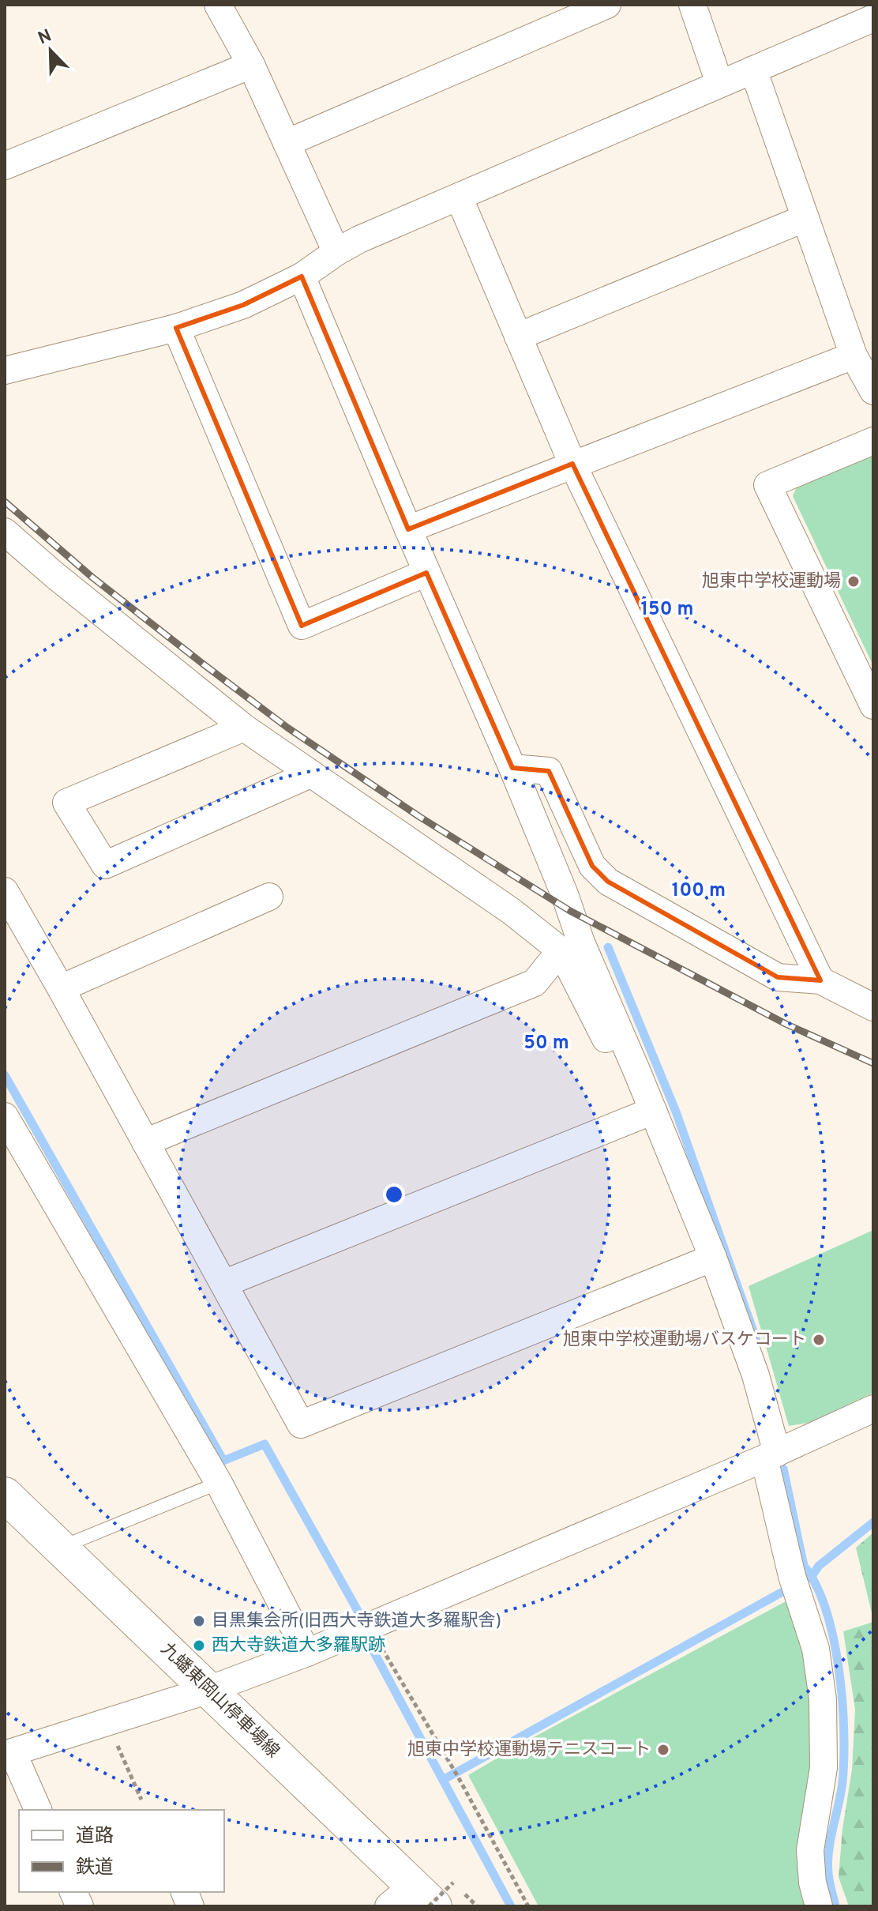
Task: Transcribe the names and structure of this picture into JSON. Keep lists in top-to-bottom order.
{
  "streets": {
    "main road": ["九蟠東岡山停車場線"]
  },
  "places": [
    "旭東中学校運動場",
    "旭東中学校運動場バスケコート",
    "目黒集会所(旧西大寺鉄道大多羅駅舎)",
    "西大寺鉄道大多羅駅跡",
    "旭東中学校運動場テニスコート"
  ],
  "legend": ["道路", "鉄道"],
  "north": "top left",
  "rings": ["150 m", "100 m", "50 m"]
}
